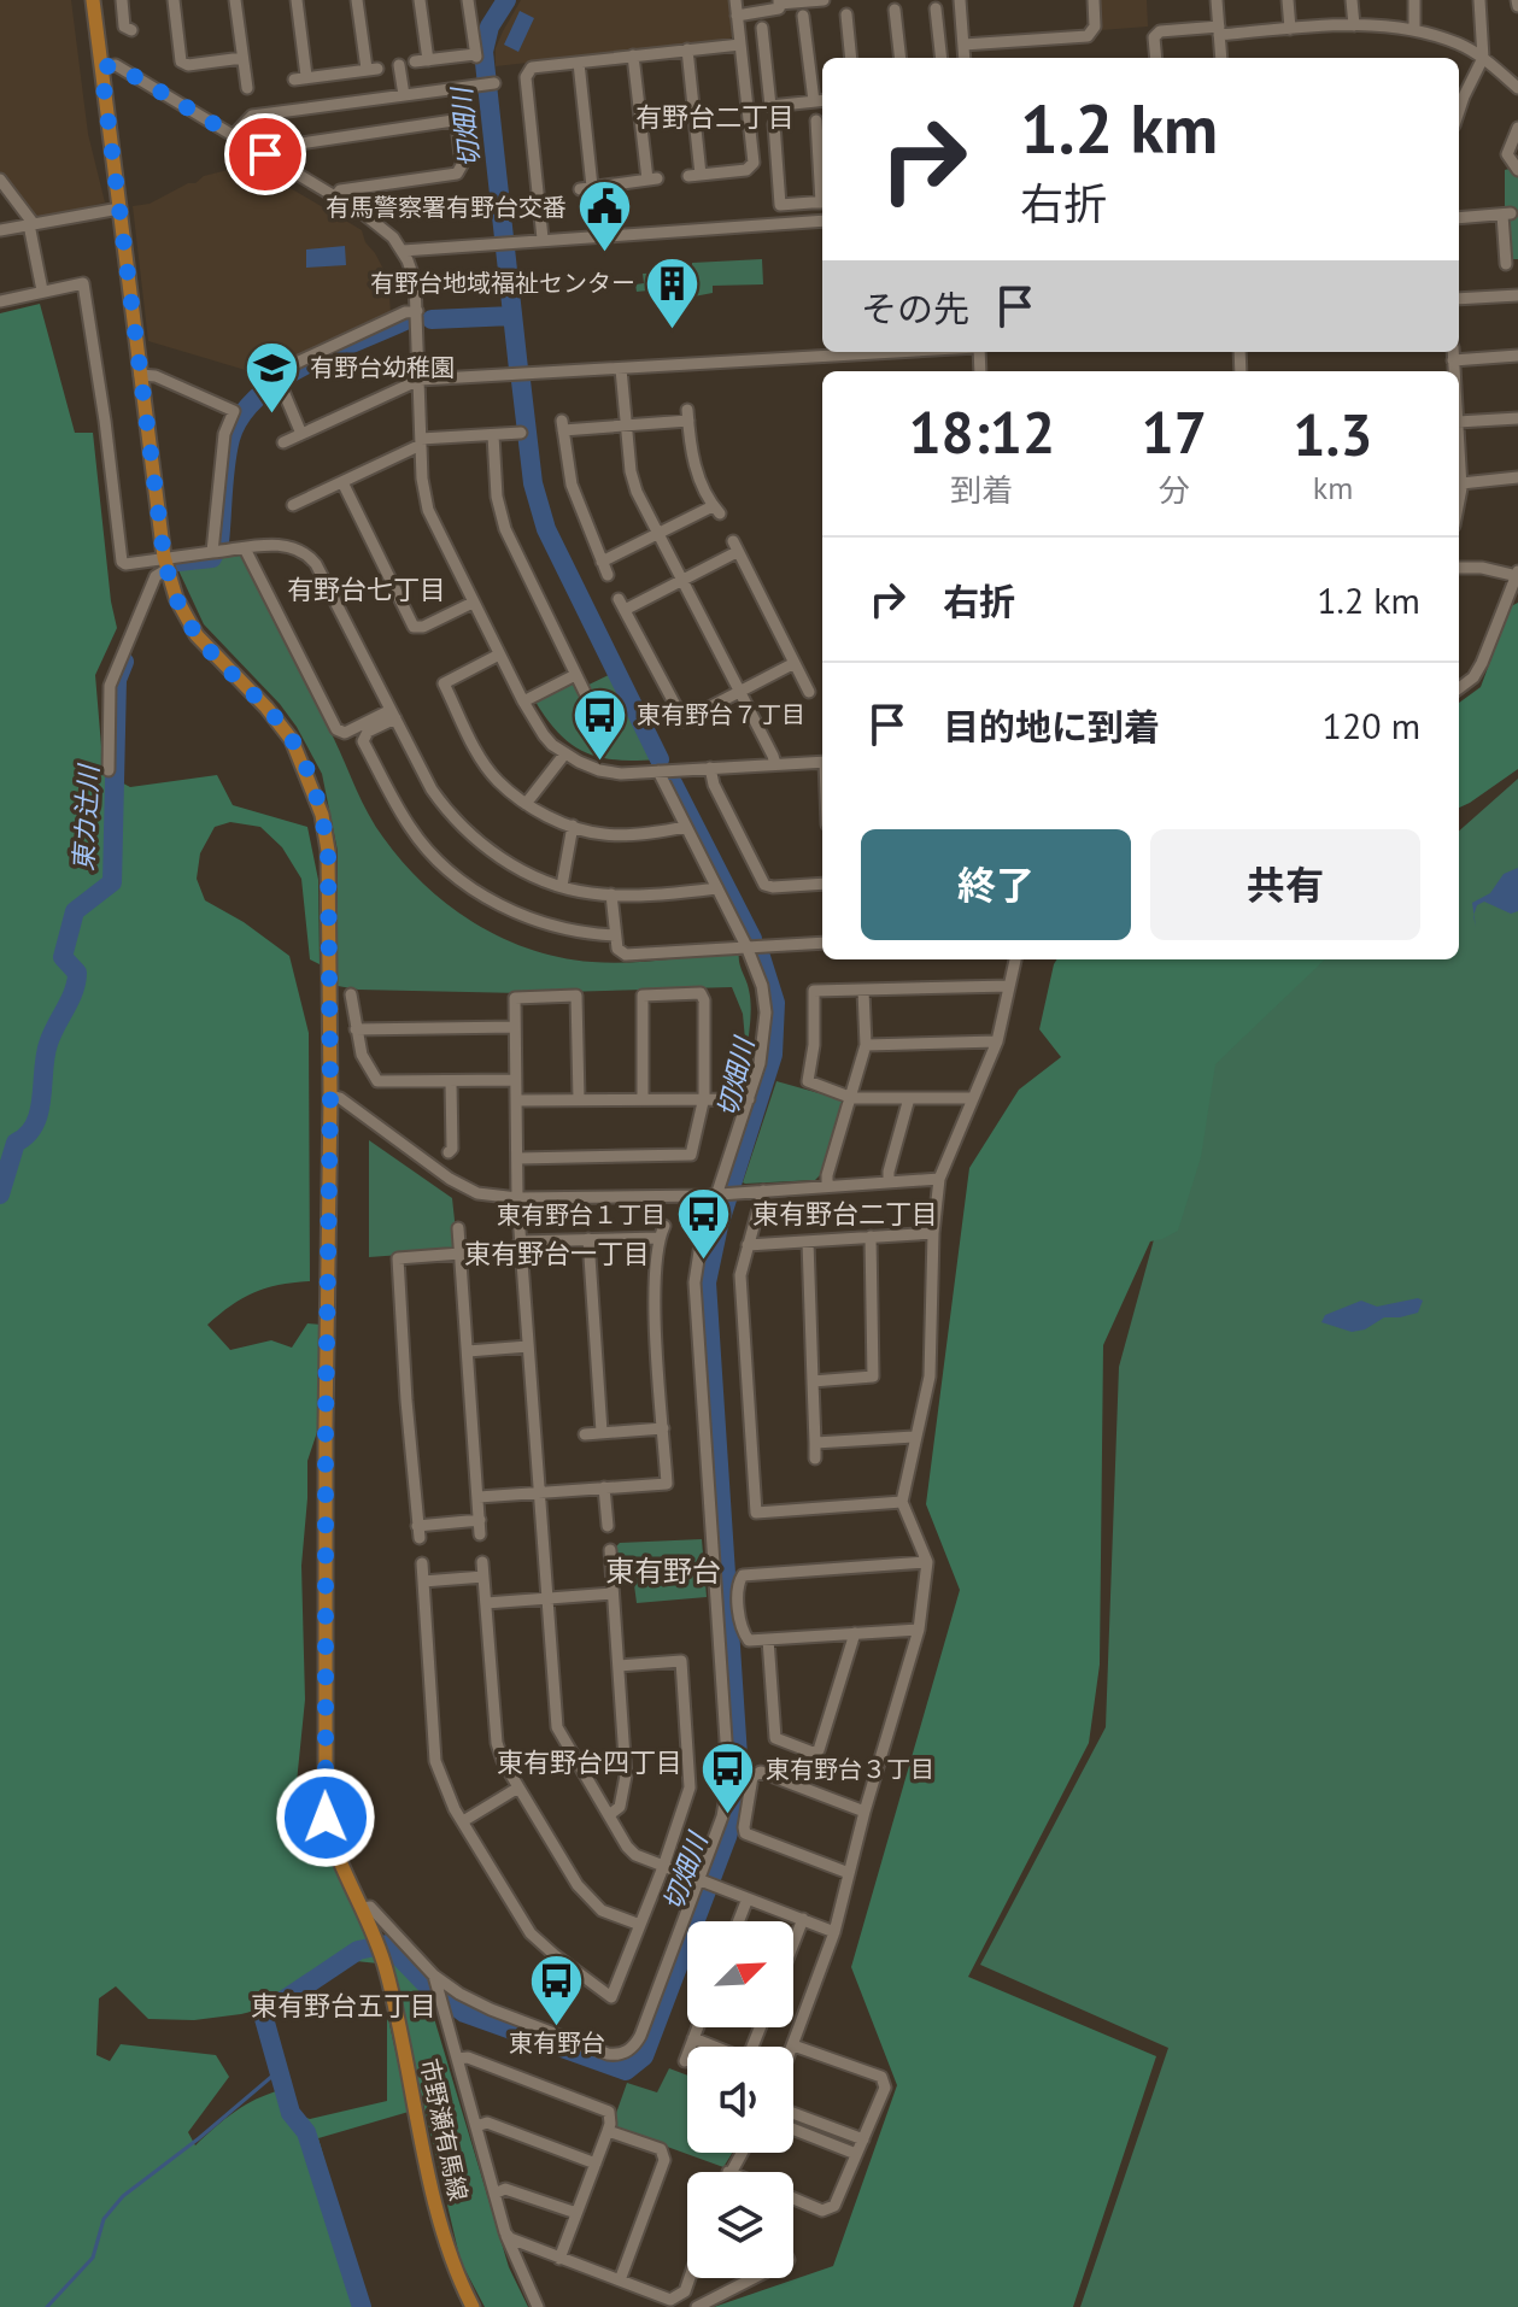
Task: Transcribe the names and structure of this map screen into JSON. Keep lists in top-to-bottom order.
{
  "streets": {
    "main road": ["市野瀬有馬線"]
  },
  "districts": [
    "有野台二丁目",
    "有野台七丁目",
    "東有野台二丁目",
    "東有野台一丁目",
    "東有野台",
    "東有野台四丁目",
    "東有野台五丁目"
  ],
  "water": ["切畑川", "東カ辻川"],
  "places": {
    "public building": ["有馬警察署有野台交番"],
    "building": ["有野台地域福祉センター"],
    "school or university": ["有野台幼稚園"],
    "bus stop": [
      "東有野台７丁目",
      "東有野台１丁目",
      "東有野台３丁目",
      "東有野台"
    ]
  },
  "north": "top right",
  "page": {
    "turn": ["1.2 km", "右折"],
    "then": "その先",
    "eta": [
      "18:12",
      "到着",
      "17",
      "分",
      "1.3",
      "km"
    ],
    "list": [
      {
        "name": "右折",
        "value": "1.2 km"
      },
      {
        "name": "目的地に到着",
        "value": "120 m"
      }
    ],
    "buttons": ["終了", "共有"]
  }
}
